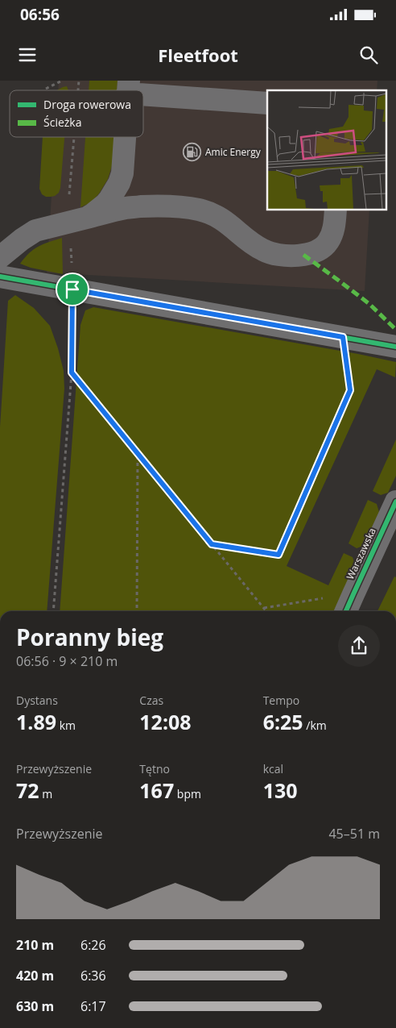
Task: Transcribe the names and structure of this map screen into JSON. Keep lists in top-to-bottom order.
{
  "streets": {
    "street": ["Warszawska"]
  },
  "places": {
    "fuel station": ["Amic Energy"]
  },
  "legend": ["Droga rowerowa", "Ścieżka"],
  "page": {
    "status": "06:56",
    "header": "Fleetfoot",
    "heading": ["Poranny bieg", "06:56 · 9 × 210 m"],
    "stats": [
      ["Dystans", "1.89 km"],
      ["Czas", "12:08"],
      ["Tempo", "6:25 /km"],
      ["Przewyższenie", "72 m"],
      ["Tętno", "167 bpm"],
      ["kcal", "130"]
    ],
    "chart": ["Przewyższenie", "45–51 m"],
    "list": [
      {
        "name": "210 m",
        "note": "6:26"
      },
      {
        "name": "420 m",
        "note": "6:36"
      },
      {
        "name": "630 m",
        "note": "6:17"
      }
    ]
  }
}
